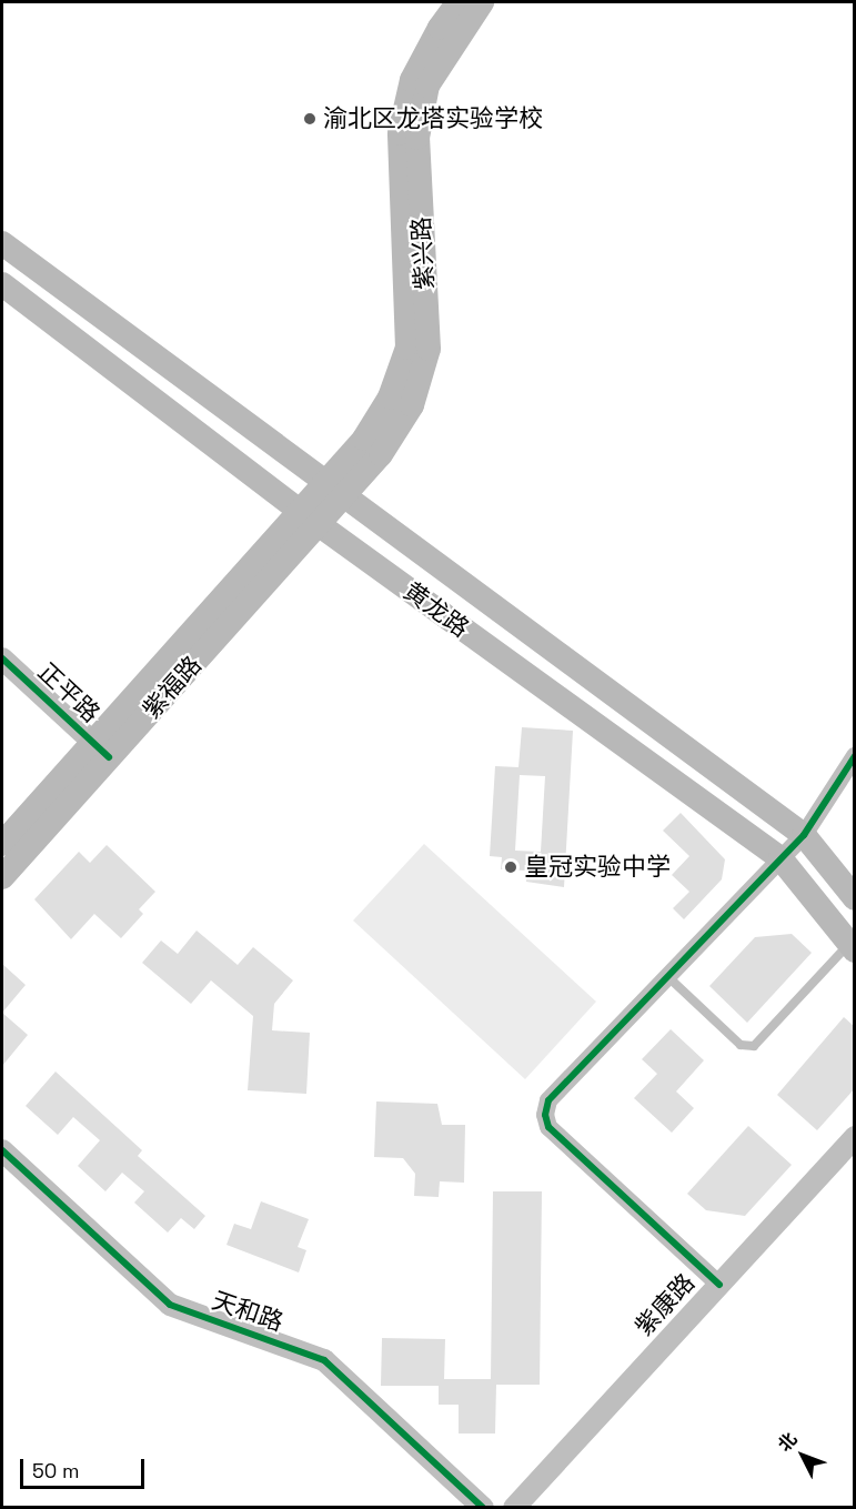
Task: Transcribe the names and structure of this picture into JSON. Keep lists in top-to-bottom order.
{
  "streets": {
    "main road": ["紫兴路", "黄龙路", "紫福路"],
    "street": ["正平路", "紫康路", "天和路"]
  },
  "crossings": [
    ["紫兴路", "黄龙路"],
    ["紫兴路", "紫福路"],
    ["黄龙路", "紫福路"],
    ["紫福路", "正平路"]
  ],
  "places": ["渝北区龙塔实验学校", "皇冠实验中学"],
  "scale_bar": "50 m",
  "north": "top left"
}
